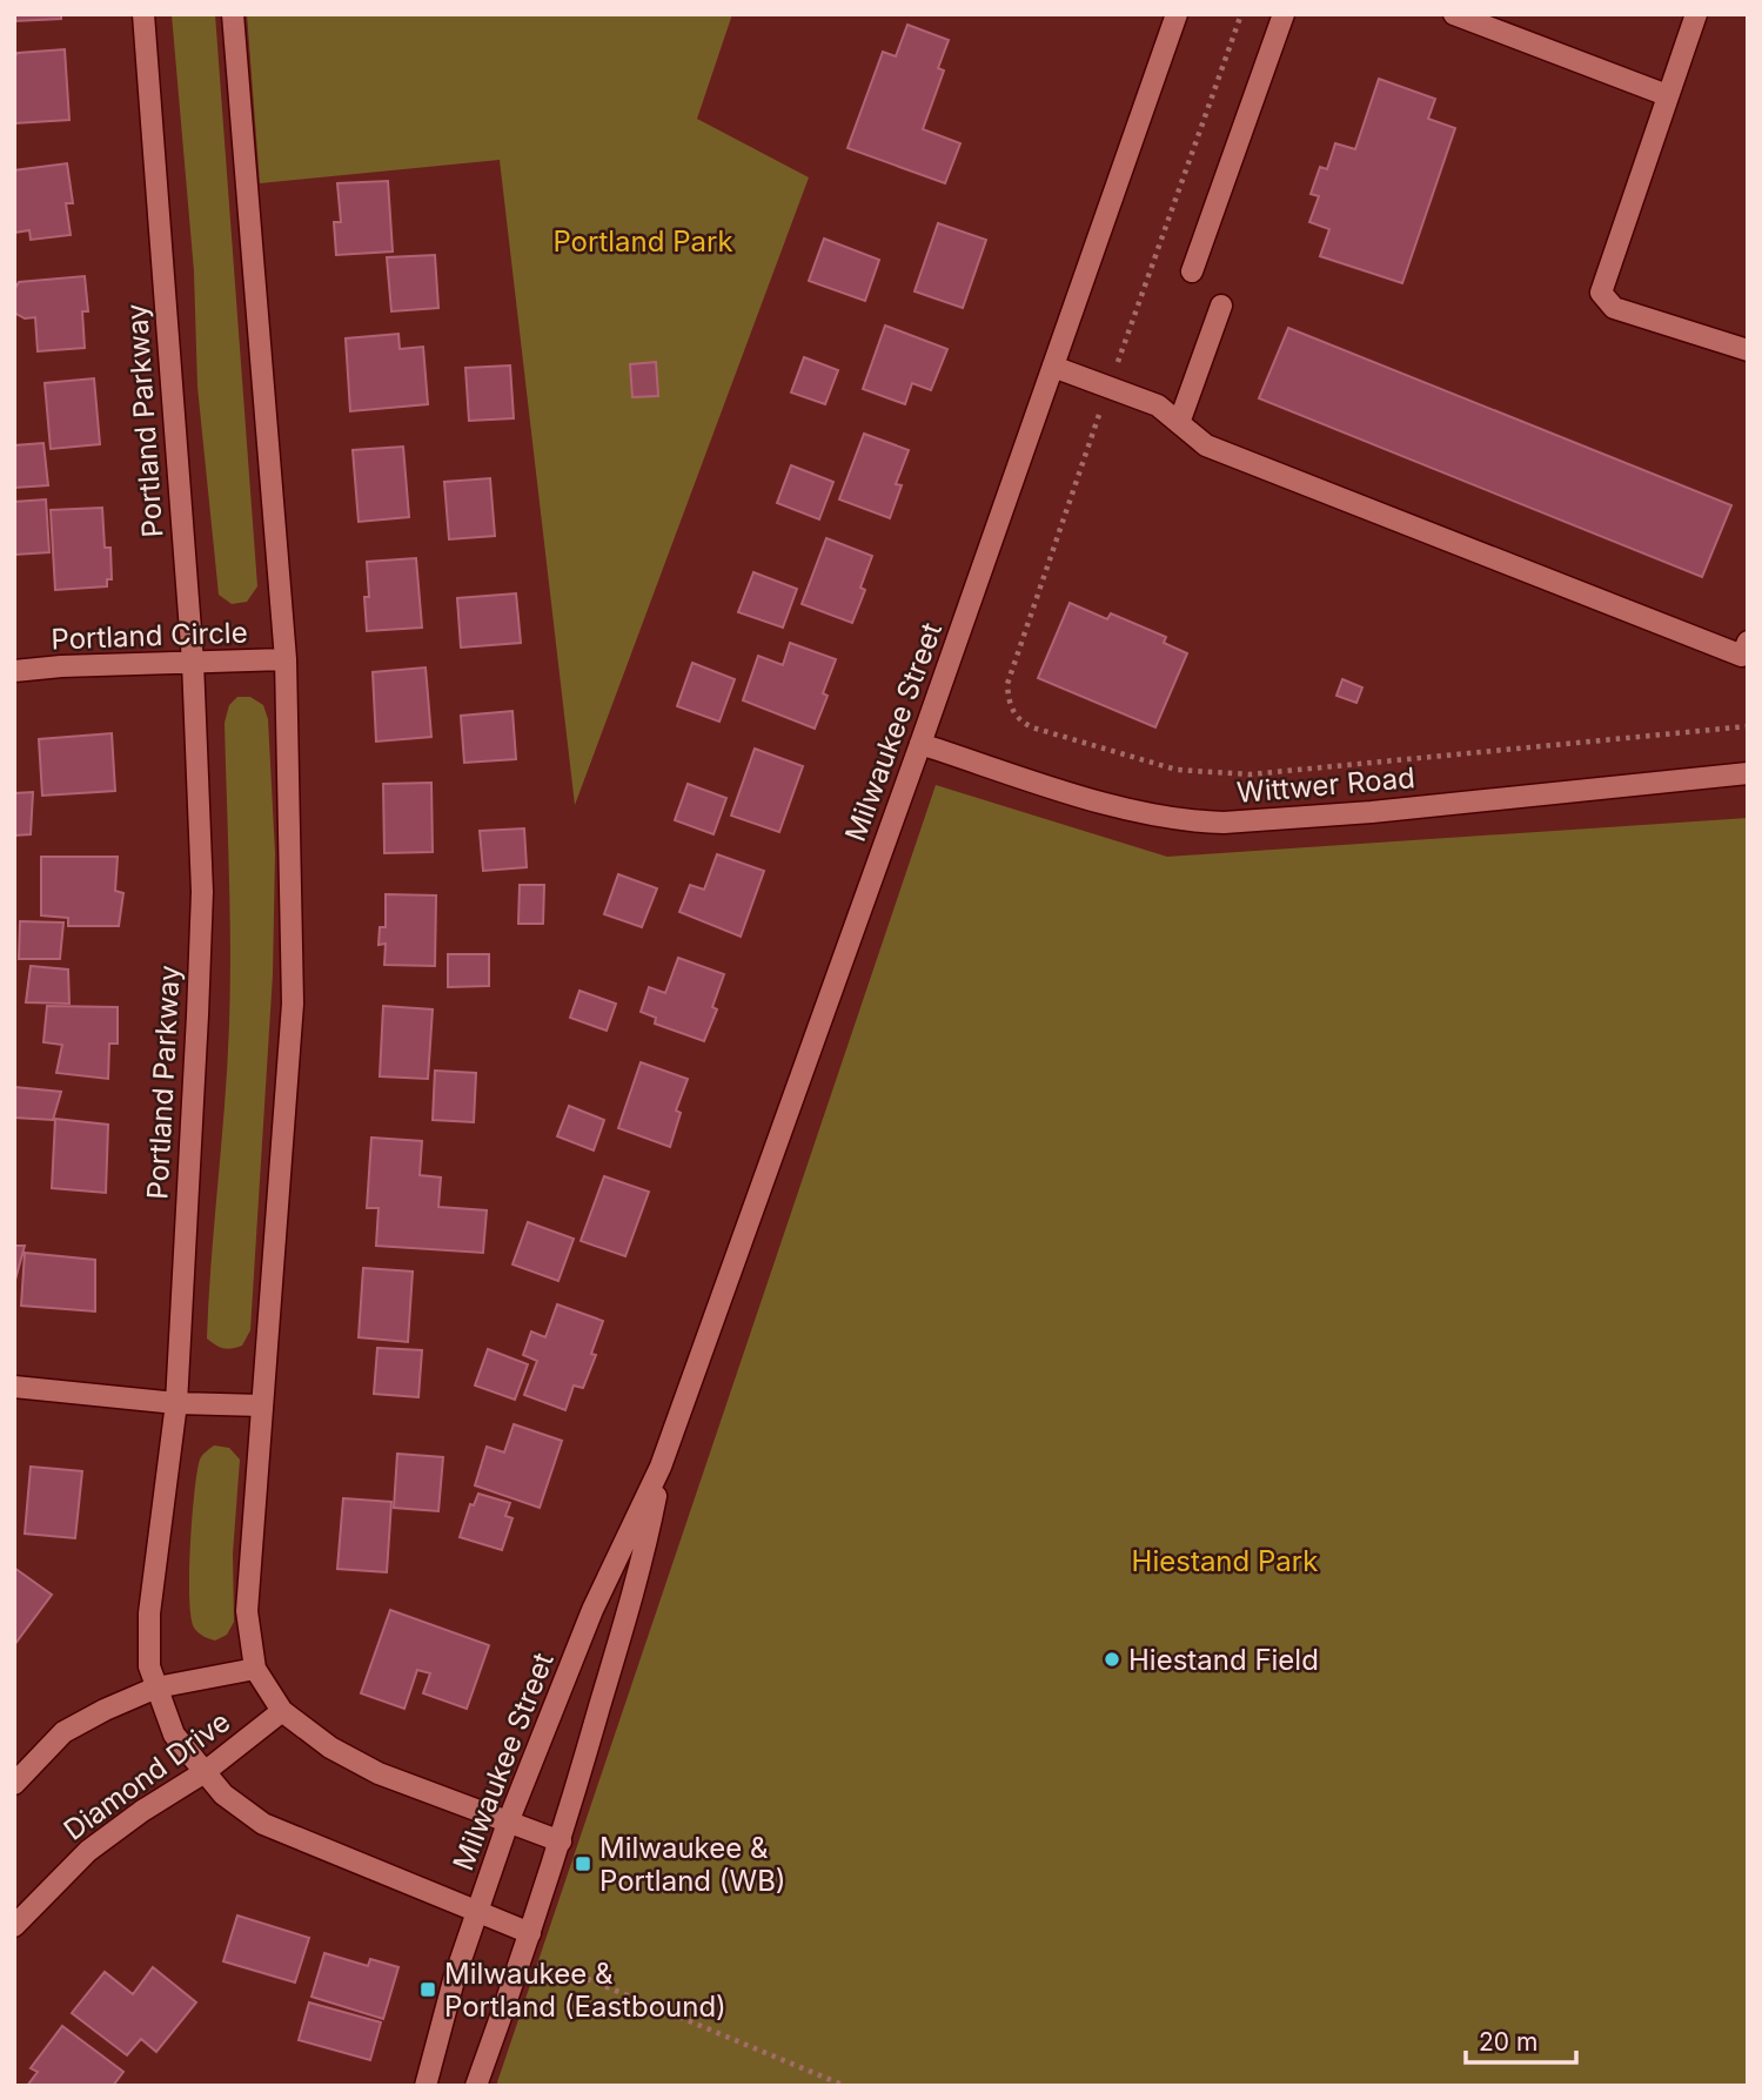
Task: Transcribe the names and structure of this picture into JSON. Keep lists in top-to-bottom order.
{
  "streets": {
    "street": [
      "Portland Parkway",
      "Portland Circle",
      "Milwaukee Street",
      "Wittwer Road",
      "Diamond Drive"
    ]
  },
  "crossings": [
    ["Portland Parkway", "Portland Circle"],
    ["Portland Parkway", "Milwaukee Street"],
    ["Portland Parkway", "Diamond Drive"],
    ["Milwaukee Street", "Wittwer Road"]
  ],
  "parks": ["Portland Park", "Hiestand Park"],
  "places": {
    "other": ["Hiestand Field"],
    "transit": ["Milwaukee & Portland (WB)", "Milwaukee & Portland (Eastbound)"]
  },
  "scale_bar": "20 m"
}
